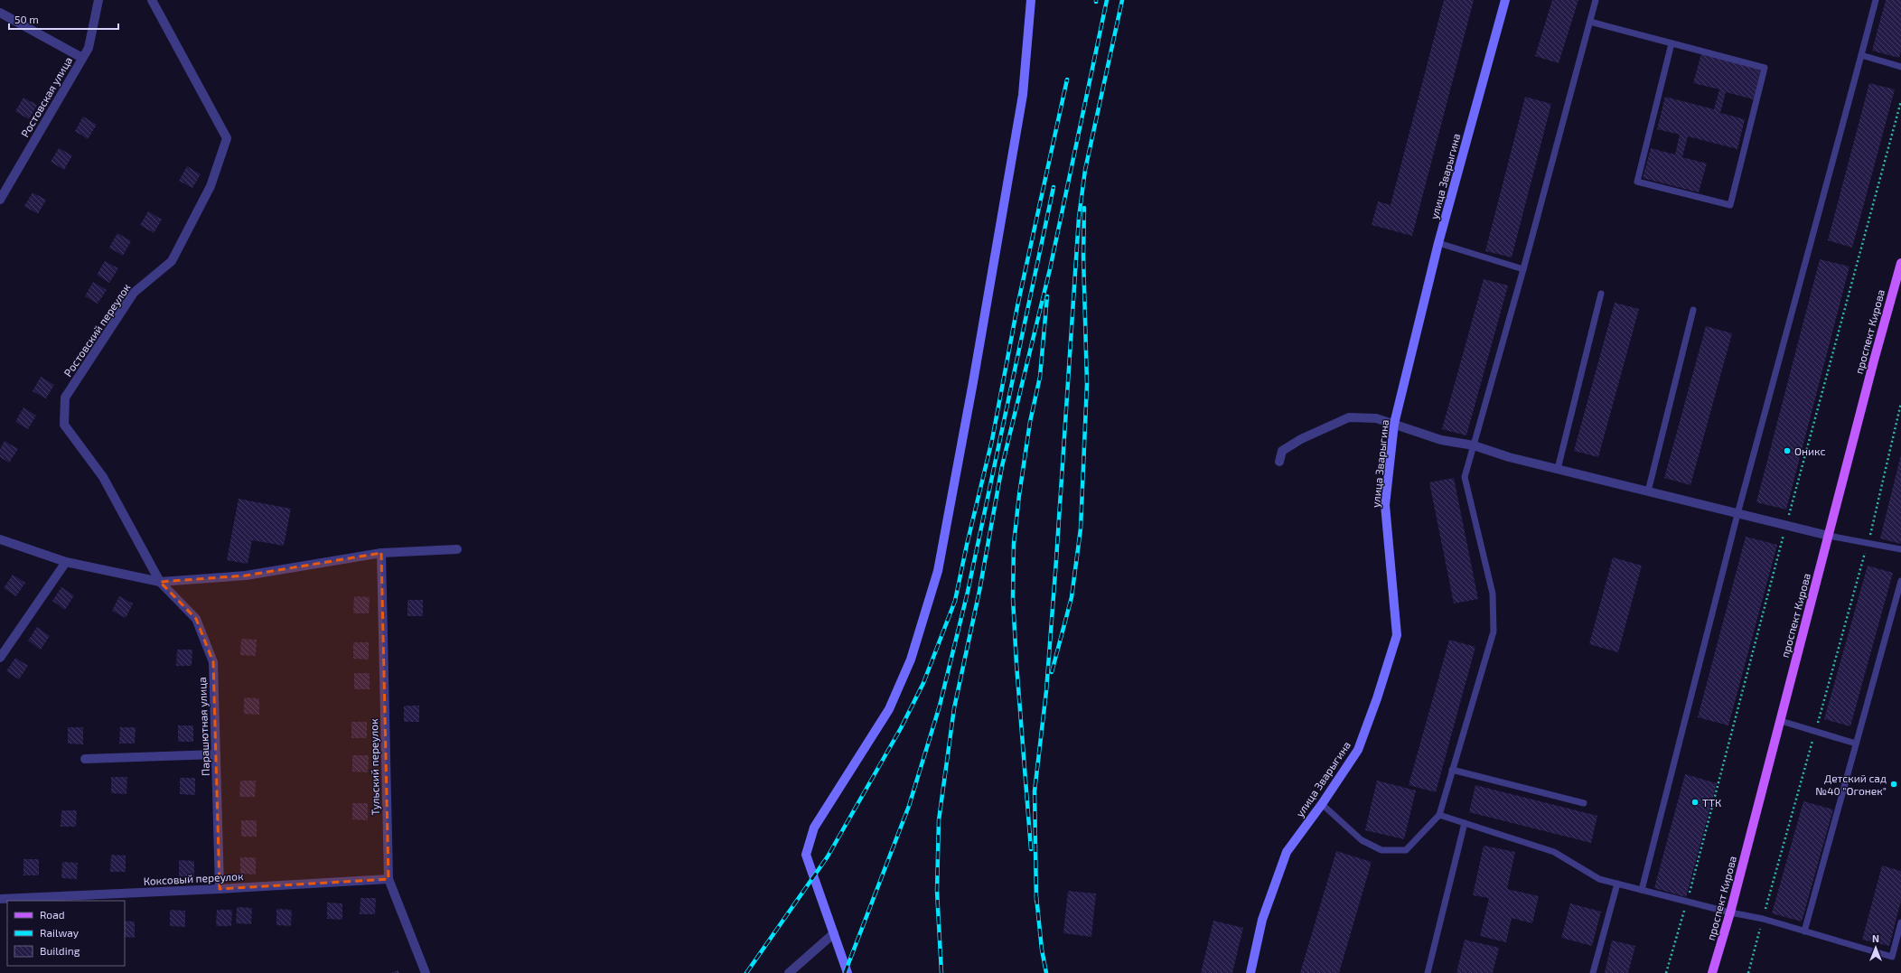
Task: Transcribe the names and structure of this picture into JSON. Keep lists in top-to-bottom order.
{
  "streets": {
    "main road": ["проспект Кирова"],
    "street": [
      "Ростовская улица",
      "улица Зварыгина",
      "Ростовский переулок",
      "Парашютная улица",
      "Тульский переулок",
      "Коксовый переулок"
    ]
  },
  "crossings": [
    ["Ростовский переулок", "Парашютная улица"],
    ["Парашютная улица", "Коксовый переулок"],
    ["Тульский переулок", "Коксовый переулок"]
  ],
  "places": ["Оникс", "Детский сад №40 \"Огонек\"", "ТТК"],
  "legend": ["Road", "Railway", "Building"],
  "scale_bar": "50 m",
  "north": "top"
}
